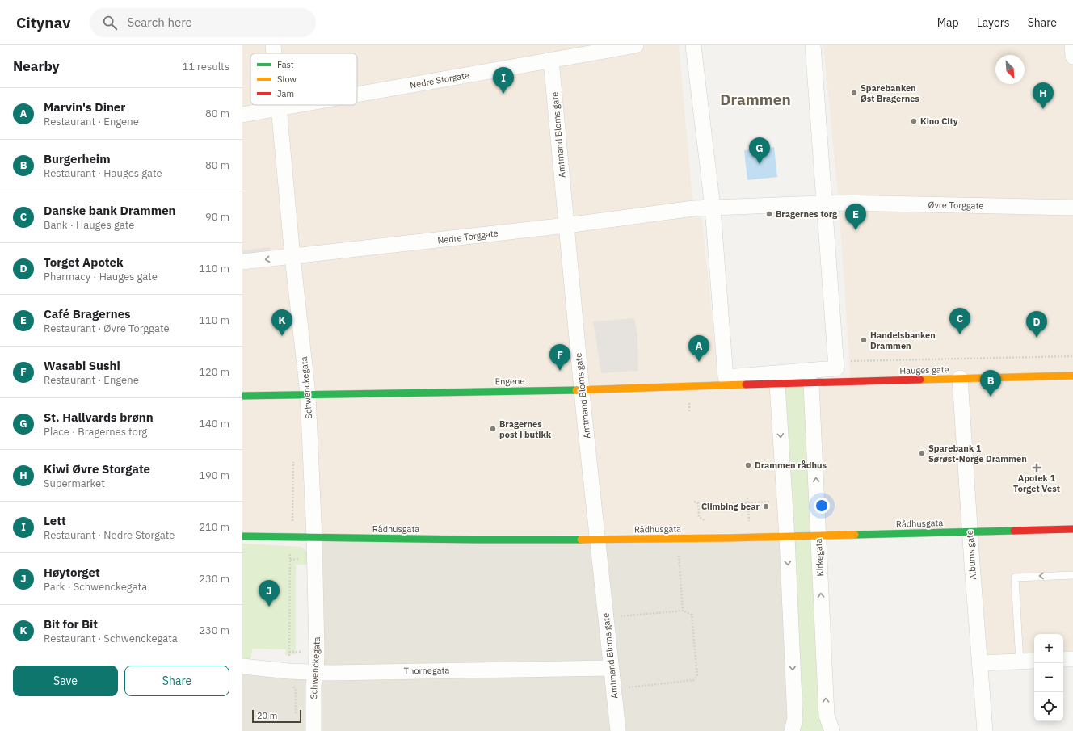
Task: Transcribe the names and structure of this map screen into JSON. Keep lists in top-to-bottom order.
{
  "streets": {
    "street": [
      "Nedre Storgate",
      "Amtmand Bloms gate",
      "Øvre Torggate",
      "Nedre Torggate",
      "Hauges gate",
      "Engene",
      "Schwenckegata",
      "Rådhusgata",
      "Albums gate",
      "Kirkegata",
      "Thornegata"
    ]
  },
  "crossings": [
    ["Nedre Storgate", "Amtmand Bloms gate"],
    ["Nedre Storgate", "Schwenckegata"],
    ["Amtmand Bloms gate", "Nedre Torggate"],
    ["Amtmand Bloms gate", "Engene"],
    ["Amtmand Bloms gate", "Rådhusgata"],
    ["Amtmand Bloms gate", "Thornegata"],
    ["Øvre Torggate", "Nedre Torggate"],
    ["Nedre Torggate", "Schwenckegata"],
    ["Hauges gate", "Engene"],
    ["Hauges gate", "Albums gate"],
    ["Hauges gate", "Kirkegata"],
    ["Engene", "Schwenckegata"],
    ["Schwenckegata", "Rådhusgata"],
    ["Schwenckegata", "Thornegata"],
    ["Rådhusgata", "Albums gate"],
    ["Rådhusgata", "Kirkegata"]
  ],
  "districts": ["Drammen"],
  "places": {
    "other": [
      "Sparebanken Øst Bragernes",
      "Kino City",
      "Bragernes torg",
      "Handelsbanken Drammen",
      "Bragernes post i butikk",
      "Sparebank 1 Sørøst-Norge Drammen",
      "Drammen rådhus",
      "Climbing bear"
    ],
    "health": ["Apotek 1 Torget Vest"]
  },
  "legend": ["Fast", "Slow", "Jam"],
  "scale_bar": "20 m",
  "north": "bottom right",
  "page": {
    "header": "Citynav",
    "search": "Search here",
    "nav": ["Map", "Layers", "Share"],
    "heading": ["Nearby", "11 results"],
    "pins": [
      "I",
      "H",
      "G",
      "E",
      "C",
      "K",
      "D",
      "A",
      "F",
      "B",
      "J"
    ],
    "list": [
      {
        "mark": "A",
        "name": "Marvin's Diner",
        "note": "Restaurant · Engene",
        "value": "80 m"
      },
      {
        "mark": "B",
        "name": "Burgerheim",
        "note": "Restaurant · Hauges gate",
        "value": "80 m"
      },
      {
        "mark": "C",
        "name": "Danske bank Drammen",
        "note": "Bank · Hauges gate",
        "value": "90 m"
      },
      {
        "mark": "D",
        "name": "Torget Apotek",
        "note": "Pharmacy · Hauges gate",
        "value": "110 m"
      },
      {
        "mark": "E",
        "name": "Café Bragernes",
        "note": "Restaurant · Øvre Torggate",
        "value": "110 m"
      },
      {
        "mark": "F",
        "name": "Wasabi Sushi",
        "note": "Restaurant · Engene",
        "value": "120 m"
      },
      {
        "mark": "G",
        "name": "St. Hallvards brønn",
        "note": "Place · Bragernes torg",
        "value": "140 m"
      },
      {
        "mark": "H",
        "name": "Kiwi Øvre Storgate",
        "note": "Supermarket",
        "value": "190 m"
      },
      {
        "mark": "I",
        "name": "Lett",
        "note": "Restaurant · Nedre Storgate",
        "value": "210 m"
      },
      {
        "mark": "J",
        "name": "Høytorget",
        "note": "Park · Schwenckegata",
        "value": "230 m"
      },
      {
        "mark": "K",
        "name": "Bit for Bit",
        "note": "Restaurant · Schwenckegata",
        "value": "230 m"
      }
    ],
    "map_buttons": ["+", "−"],
    "buttons": ["Save", "Share"],
    "scale": "20 m"
  }
}
